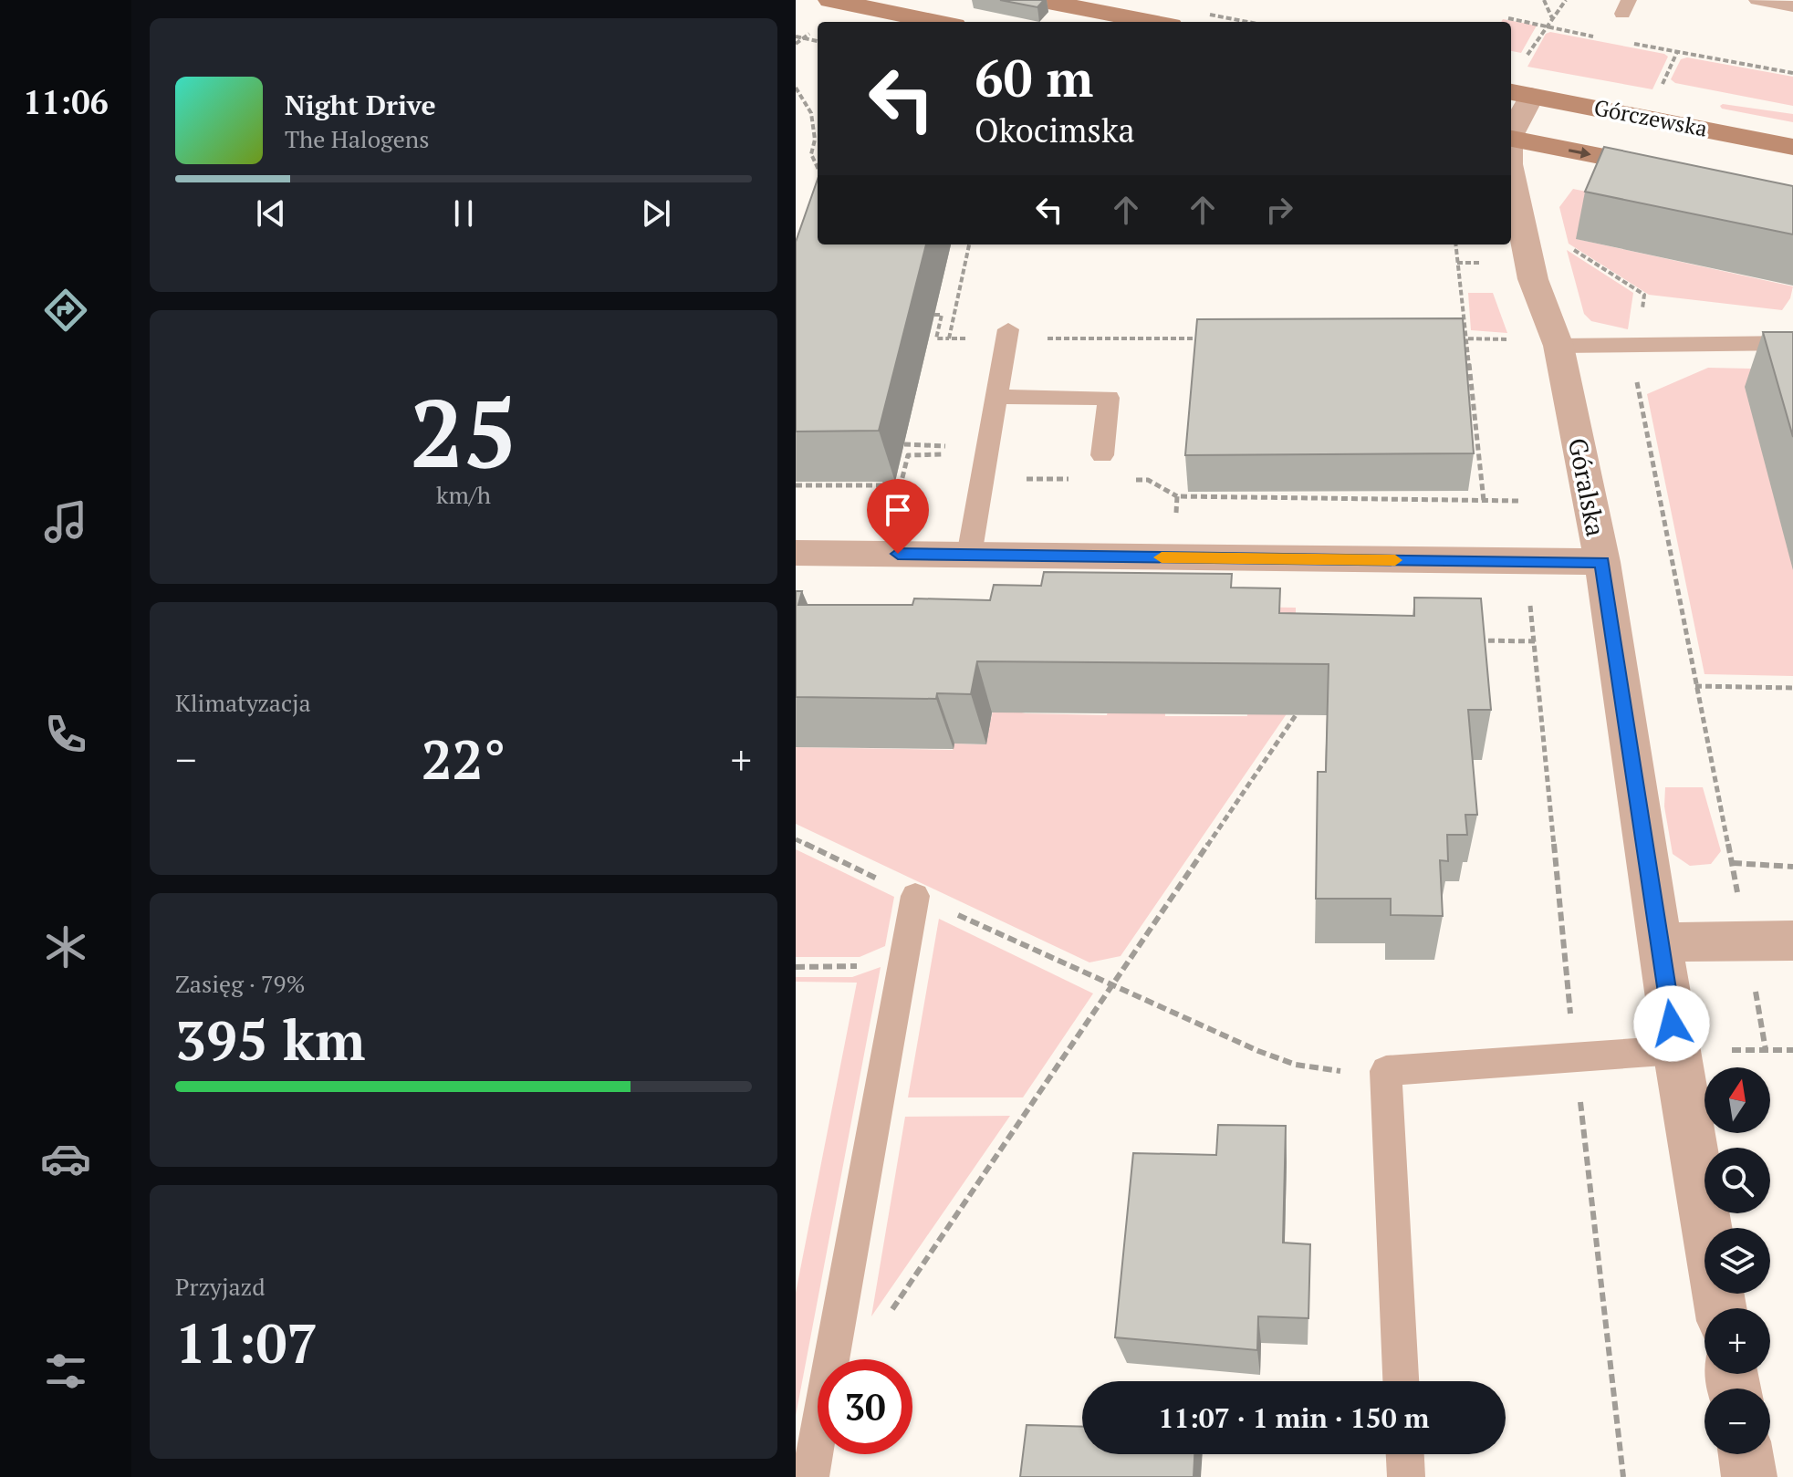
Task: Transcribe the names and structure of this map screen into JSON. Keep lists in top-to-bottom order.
{
  "streets": {
    "main road": ["Górczewska"],
    "street": ["Góralska"]
  },
  "north": "top",
  "page": {
    "tabs": "11:06",
    "turn": ["60 m", "Okocimska"],
    "song": ["Night Drive", "The Halogens"],
    "tile": [
      ["25", "km/h"],
      "Klimatyzacja",
      ["Zasięg · 79%", "395 km"],
      ["Przyjazd", "11:07"]
    ],
    "heat": ["−", "22°", "+"],
    "map_buttons": ["+", "−"],
    "limit": "30",
    "trip": "11:07 · 1 min · 150 m"
  }
}
